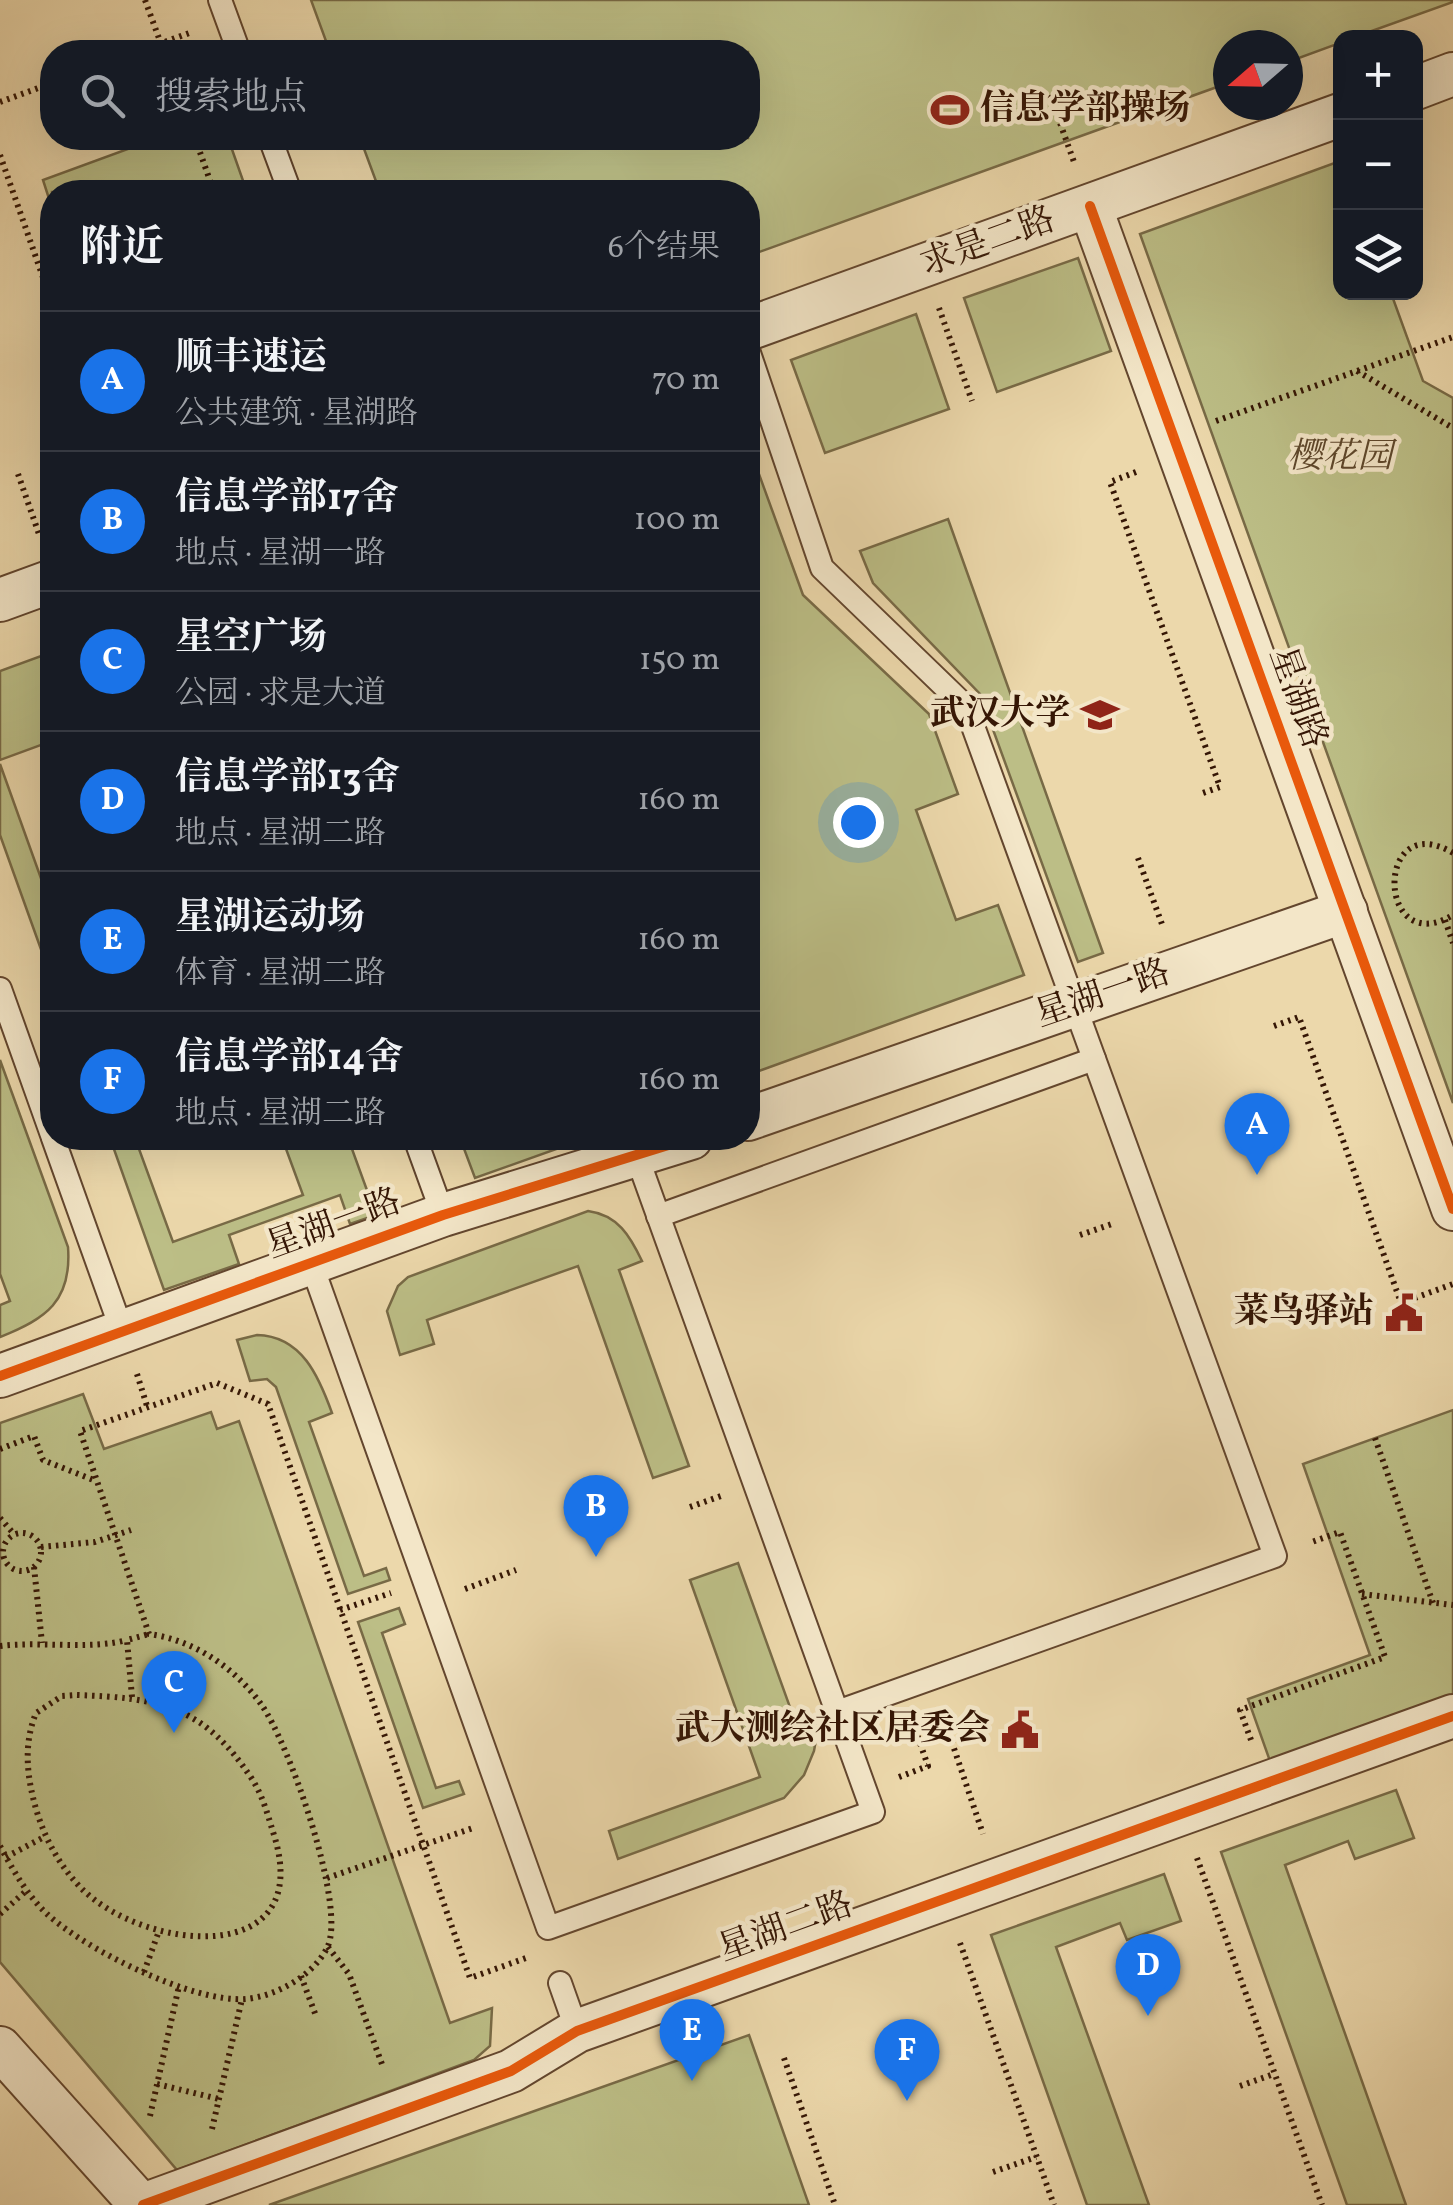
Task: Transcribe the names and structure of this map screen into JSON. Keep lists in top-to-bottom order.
{
  "streets": {
    "street": [
      "求是二路",
      "星湖路",
      "星湖一路",
      "星湖二路"
    ]
  },
  "crossings": [
    ["求是二路", "星湖路"],
    ["星湖路", "星湖一路"]
  ],
  "parks": ["樱花园"],
  "places": {
    "sports": ["信息学部操场"],
    "school or university": ["武汉大学"],
    "public building": ["菜鸟驿站", "武大测绘社区居委会"]
  },
  "north": "left",
  "page": {
    "map_buttons": ["+", "−"],
    "search": "搜索地点",
    "heading": ["附近", "6个结果"],
    "list": [
      {
        "mark": "A",
        "name": "顺丰速运",
        "note": "公共建筑 · 星湖路",
        "value": "70 m"
      },
      {
        "mark": "B",
        "name": "信息学部17舍",
        "note": "地点 · 星湖一路",
        "value": "100 m"
      },
      {
        "mark": "C",
        "name": "星空广场",
        "note": "公园 · 求是大道",
        "value": "150 m"
      },
      {
        "mark": "D",
        "name": "信息学部13舍",
        "note": "地点 · 星湖二路",
        "value": "160 m"
      },
      {
        "mark": "E",
        "name": "星湖运动场",
        "note": "体育 · 星湖二路",
        "value": "160 m"
      },
      {
        "mark": "F",
        "name": "信息学部14舍",
        "note": "地点 · 星湖二路",
        "value": "160 m"
      }
    ],
    "pins": [
      "A",
      "B",
      "C",
      "D",
      "E",
      "F"
    ]
  }
}
